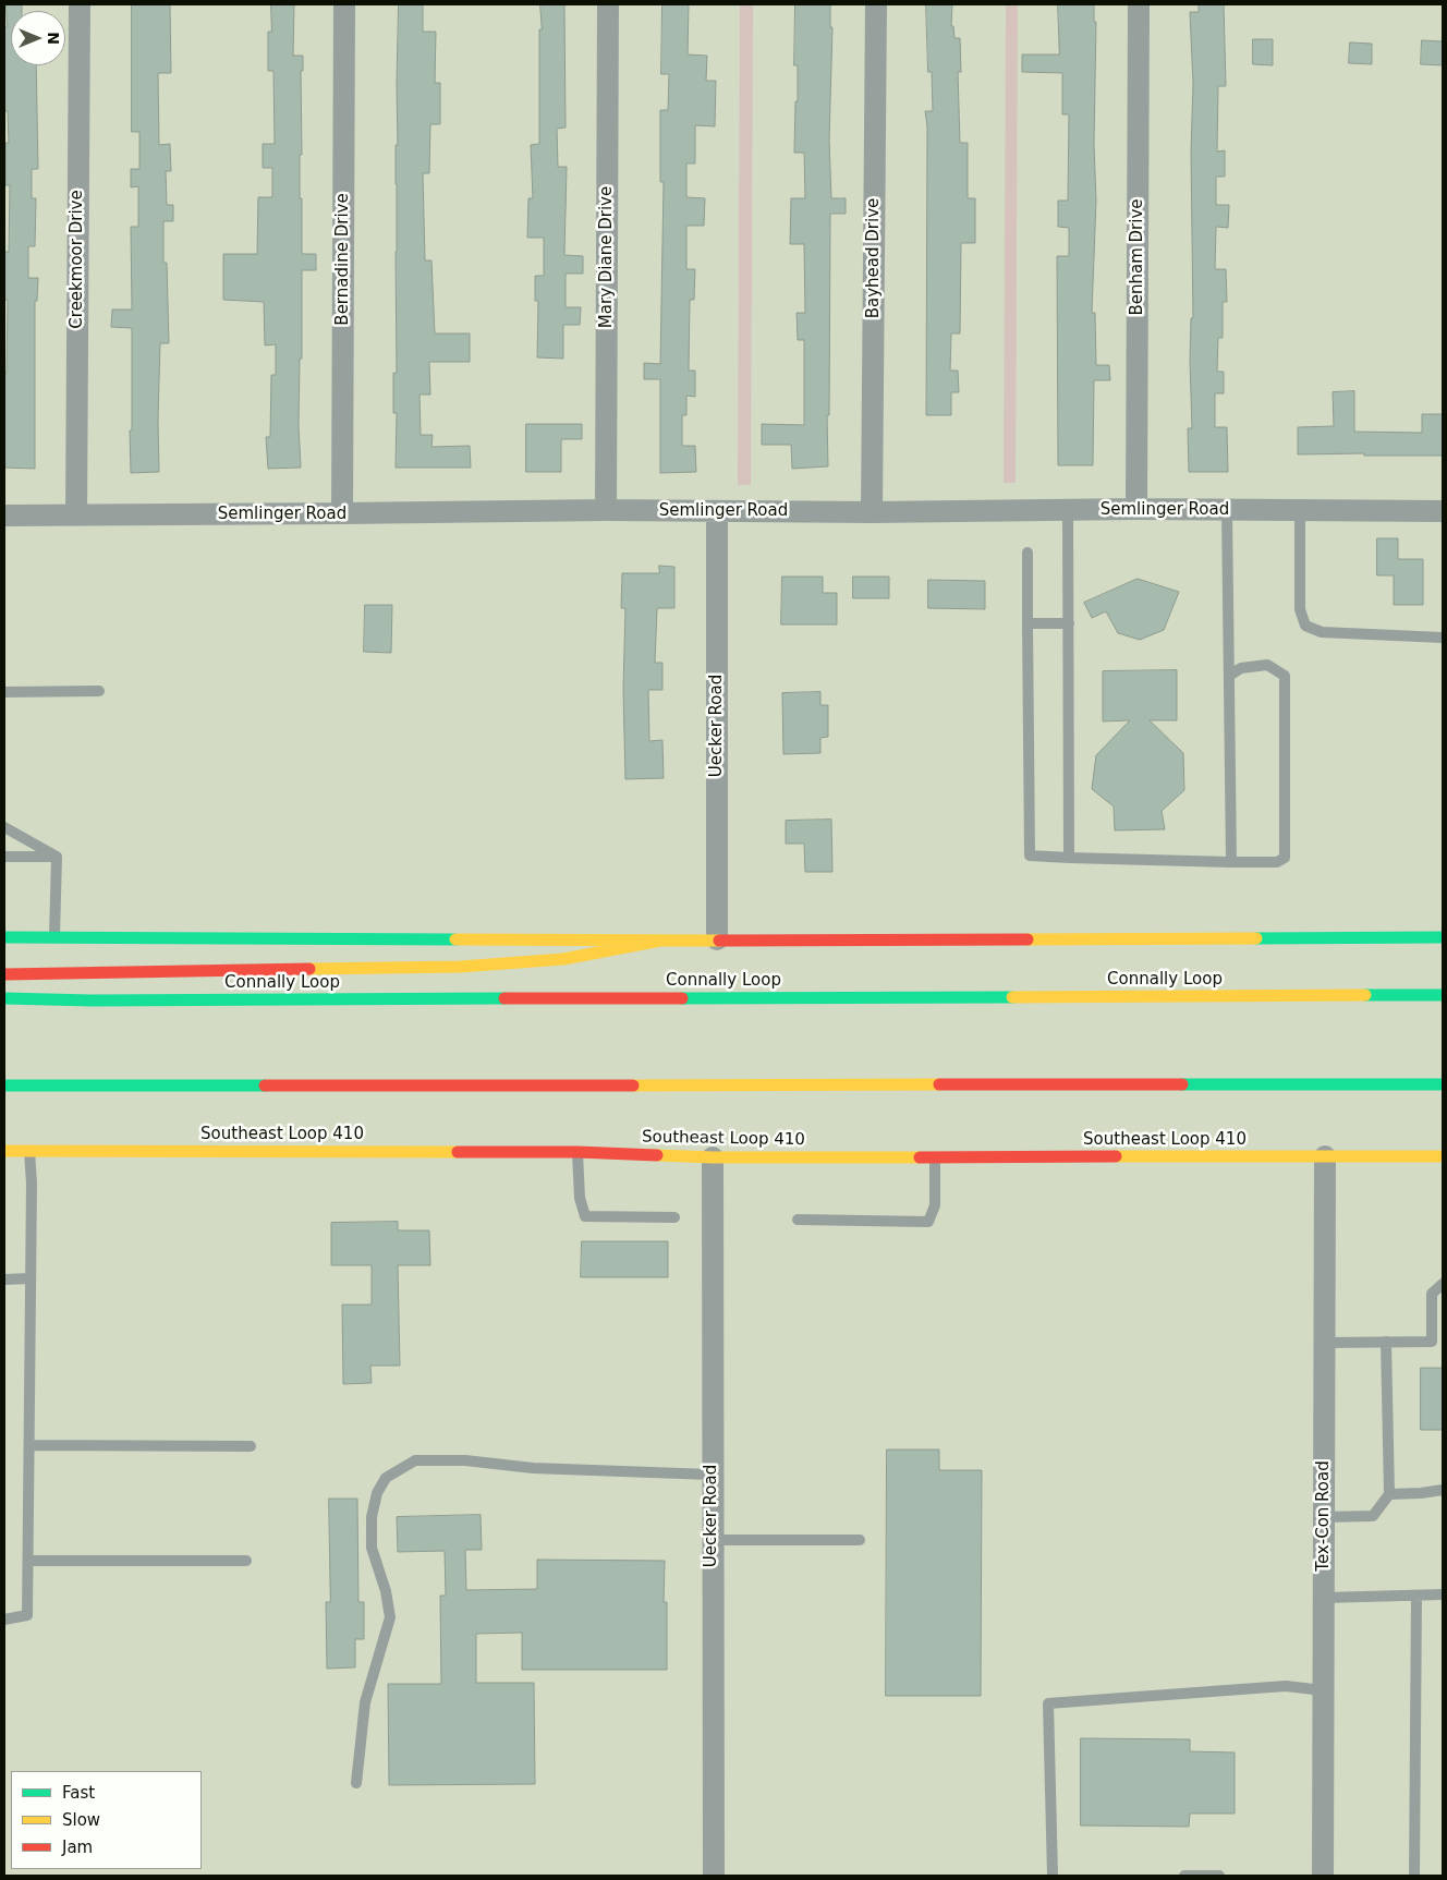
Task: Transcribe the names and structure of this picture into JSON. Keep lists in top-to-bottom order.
{
  "streets": {
    "main road": ["Connally Loop", "Southeast Loop 410"],
    "street": [
      "Mary Diane Drive",
      "Benham Drive",
      "Bayhead Drive",
      "Creekmoor Drive",
      "Bernadine Drive",
      "Semlinger Road",
      "Uecker Road",
      "Tex-Con Road"
    ]
  },
  "crossings": [
    ["Mary Diane Drive", "Semlinger Road"],
    ["Benham Drive", "Semlinger Road"],
    ["Bayhead Drive", "Semlinger Road"],
    ["Creekmoor Drive", "Semlinger Road"],
    ["Bernadine Drive", "Semlinger Road"],
    ["Semlinger Road", "Uecker Road"],
    ["Uecker Road", "Southeast Loop 410"],
    ["Southeast Loop 410", "Tex-Con Road"]
  ],
  "legend": ["Fast", "Slow", "Jam"],
  "north": "right"
}
